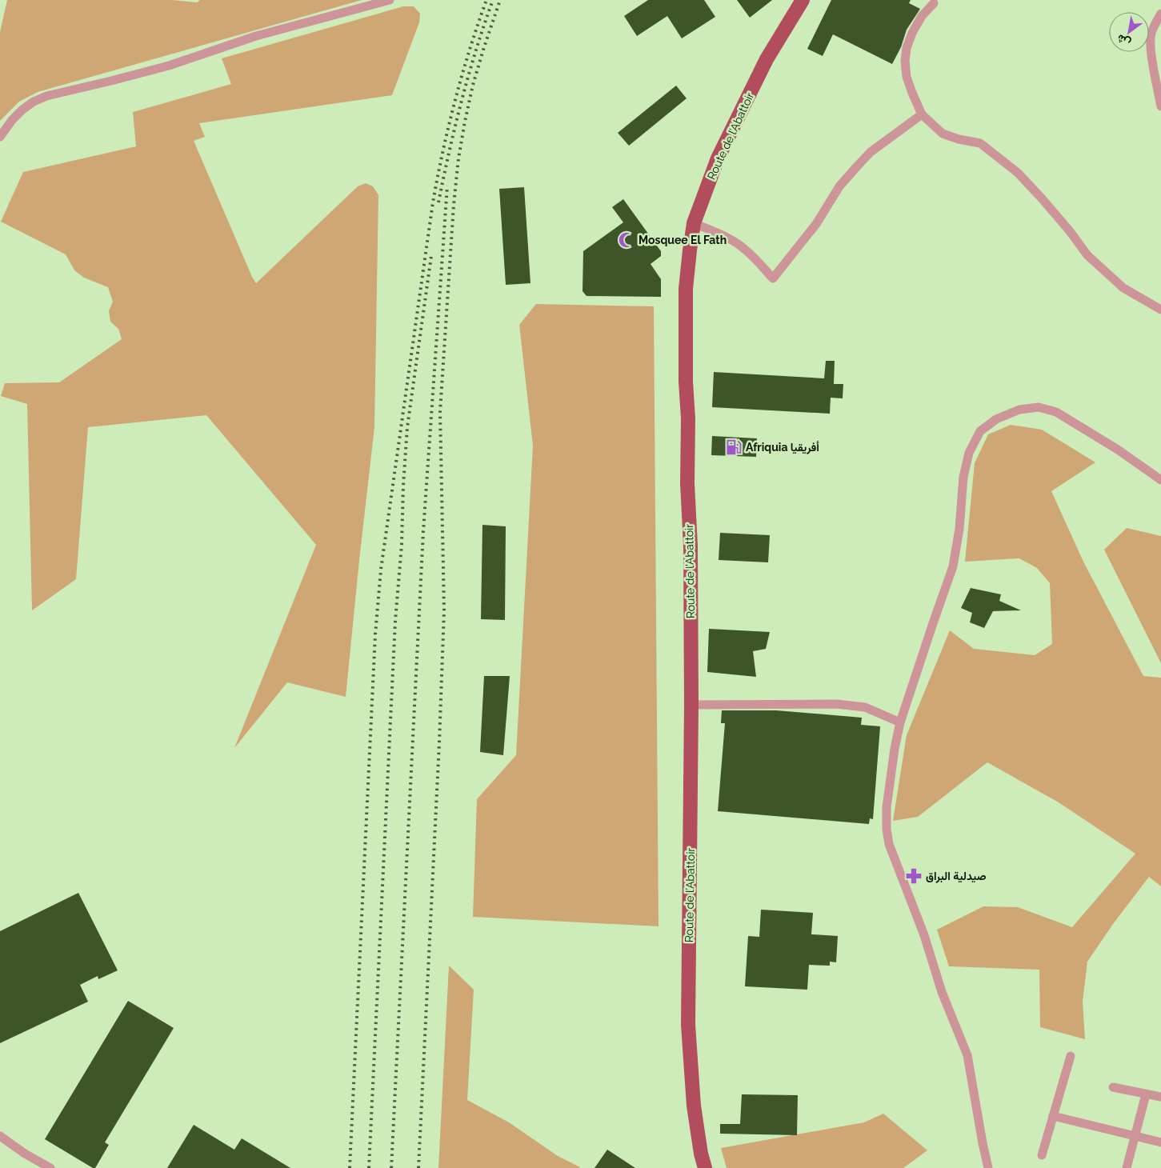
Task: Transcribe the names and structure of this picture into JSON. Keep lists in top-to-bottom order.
{
  "streets": {
    "main road": ["Route de l’Abattoir"]
  },
  "places": {
    "mosque": ["Mosquee El Fath"],
    "fuel station": ["Afriquia أفريقيا"],
    "pharmacy": ["صيدلية البراق"]
  },
  "north": "bottom left"
}
